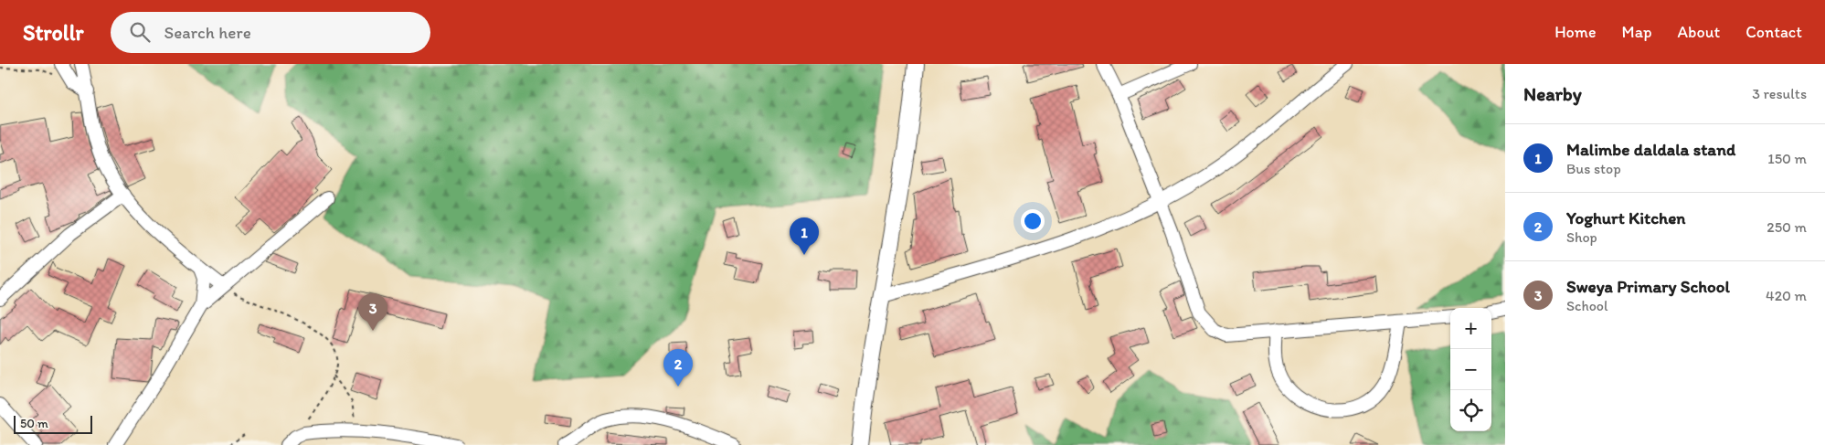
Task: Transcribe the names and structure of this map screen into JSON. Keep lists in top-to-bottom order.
{
  "scale_bar": "50 m",
  "page": {
    "header": "Strollr",
    "search": "Search here",
    "nav": [
      "Home",
      "Map",
      "About",
      "Contact"
    ],
    "heading": ["Nearby", "3 results"],
    "list": [
      {
        "mark": "1",
        "name": "Malimbe daldala stand",
        "note": "Bus stop",
        "value": "150 m"
      },
      {
        "mark": "2",
        "name": "Yoghurt Kitchen",
        "note": "Shop",
        "value": "250 m"
      },
      {
        "mark": "3",
        "name": "Sweya Primary School",
        "note": "School",
        "value": "420 m"
      }
    ],
    "pins": ["1", "3", "2"],
    "map_buttons": ["+", "−"],
    "scale": "50 m"
  }
}
